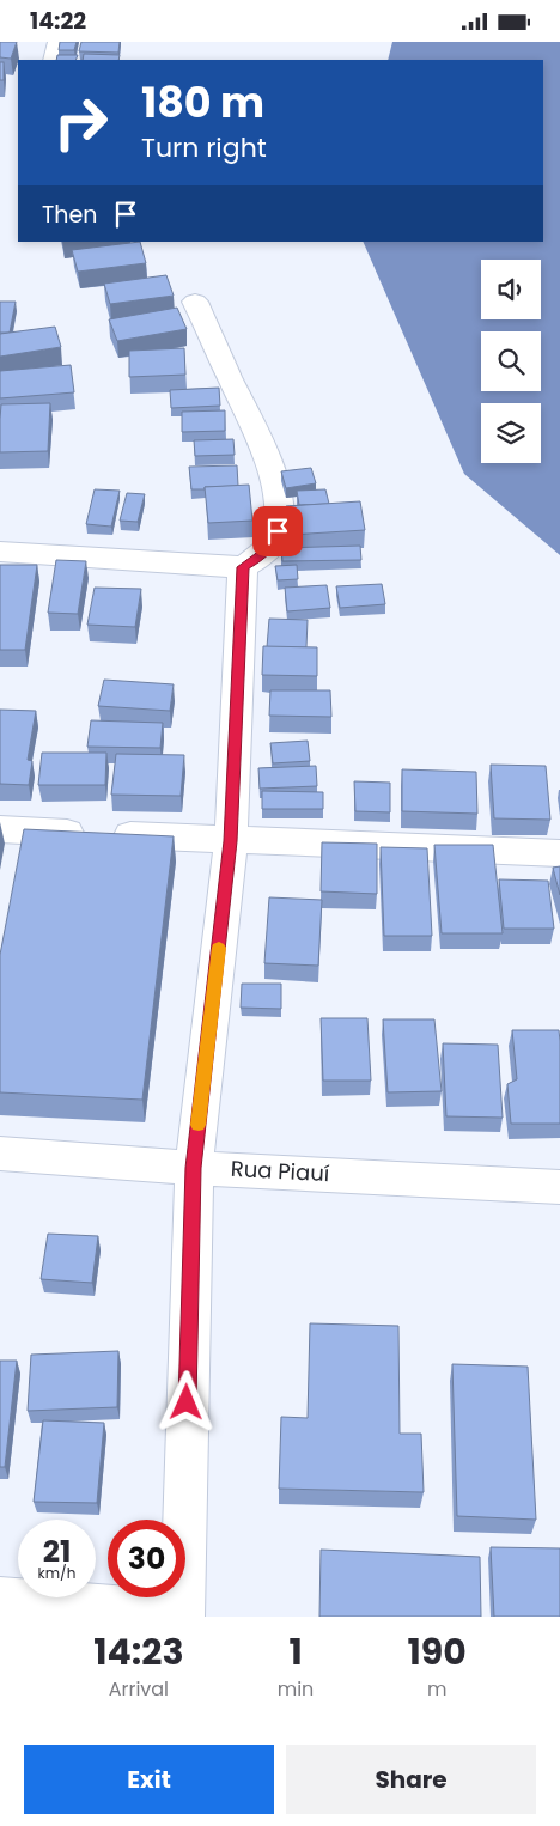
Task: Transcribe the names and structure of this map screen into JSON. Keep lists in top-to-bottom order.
{
  "streets": {
    "street": ["Rua Piauí"]
  },
  "page": {
    "status": "14:22",
    "turn": ["180 m", "Turn right"],
    "then": "Then",
    "speed": "21 km/h",
    "limit": "30",
    "eta": [
      "14:23",
      "Arrival",
      "1",
      "min",
      "190",
      "m"
    ],
    "buttons": ["Exit", "Share"]
  }
}
